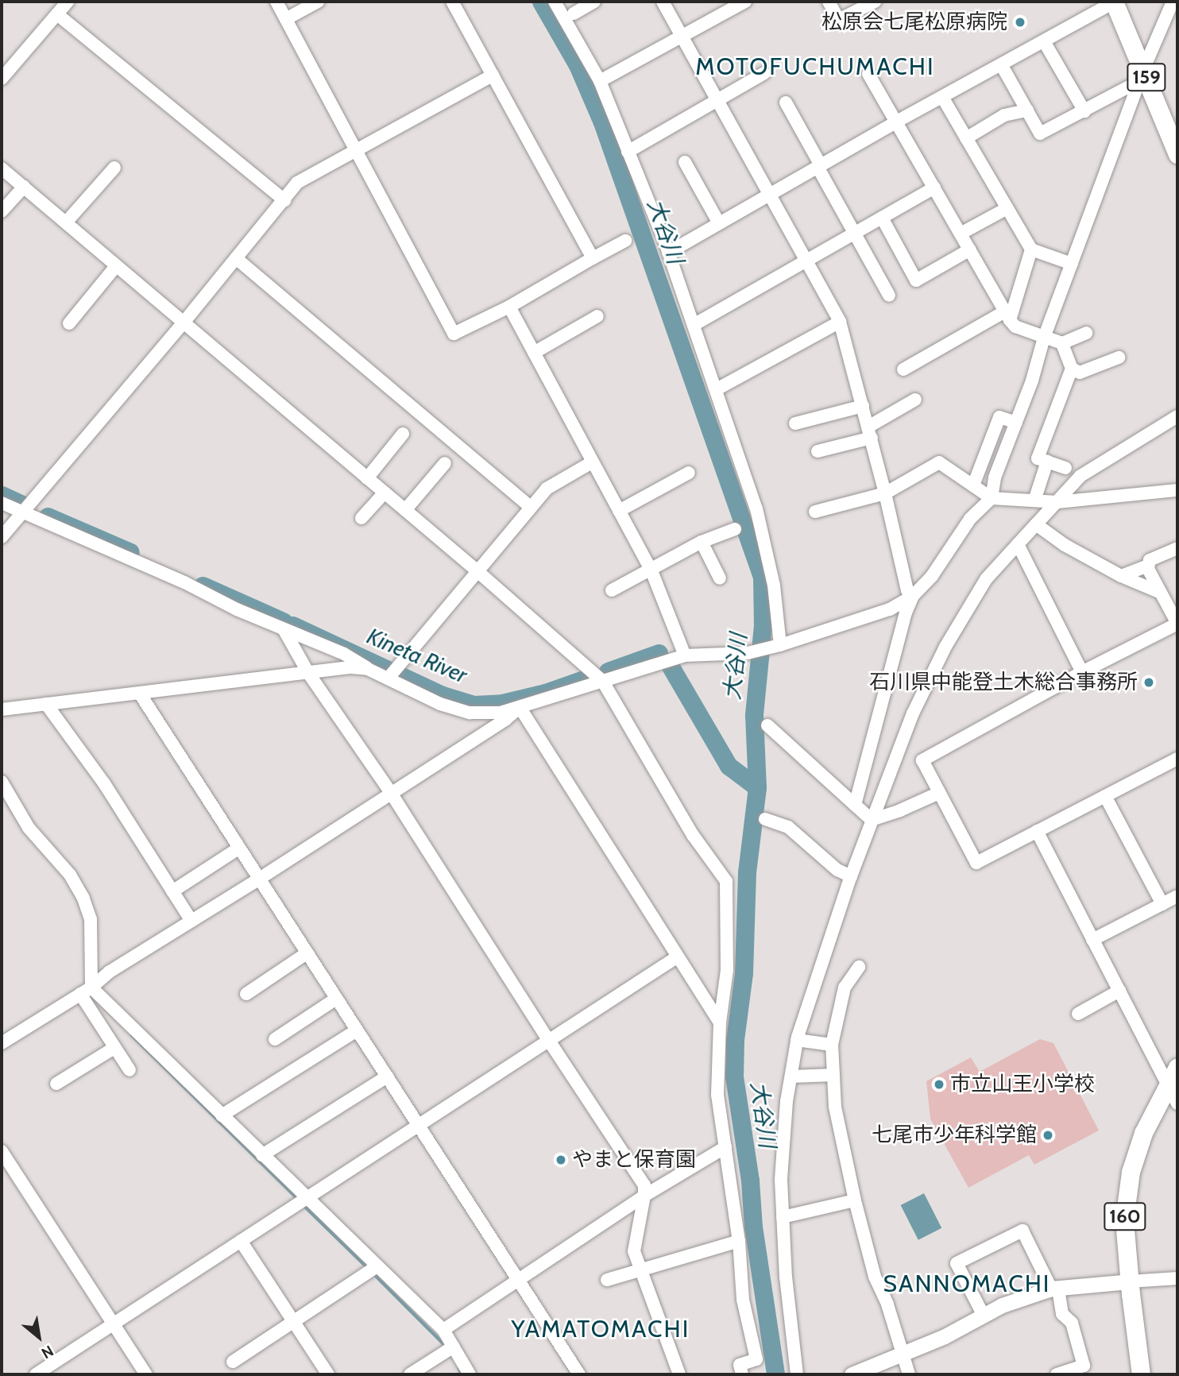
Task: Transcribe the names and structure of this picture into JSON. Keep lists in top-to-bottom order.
{
  "streets": {
    "highway": ["159", "160"]
  },
  "districts": ["MOTOFUCHUMACHI", "SANNOMACHI", "YAMATOMACHI"],
  "water": ["大谷川", "Kineta River"],
  "places": [
    "松原会七尾松原病院",
    "石川県中能登土木総合事務所",
    "市立山王小学校",
    "七尾市少年科学館",
    "やまと保育園"
  ],
  "north": "bottom right"
}
